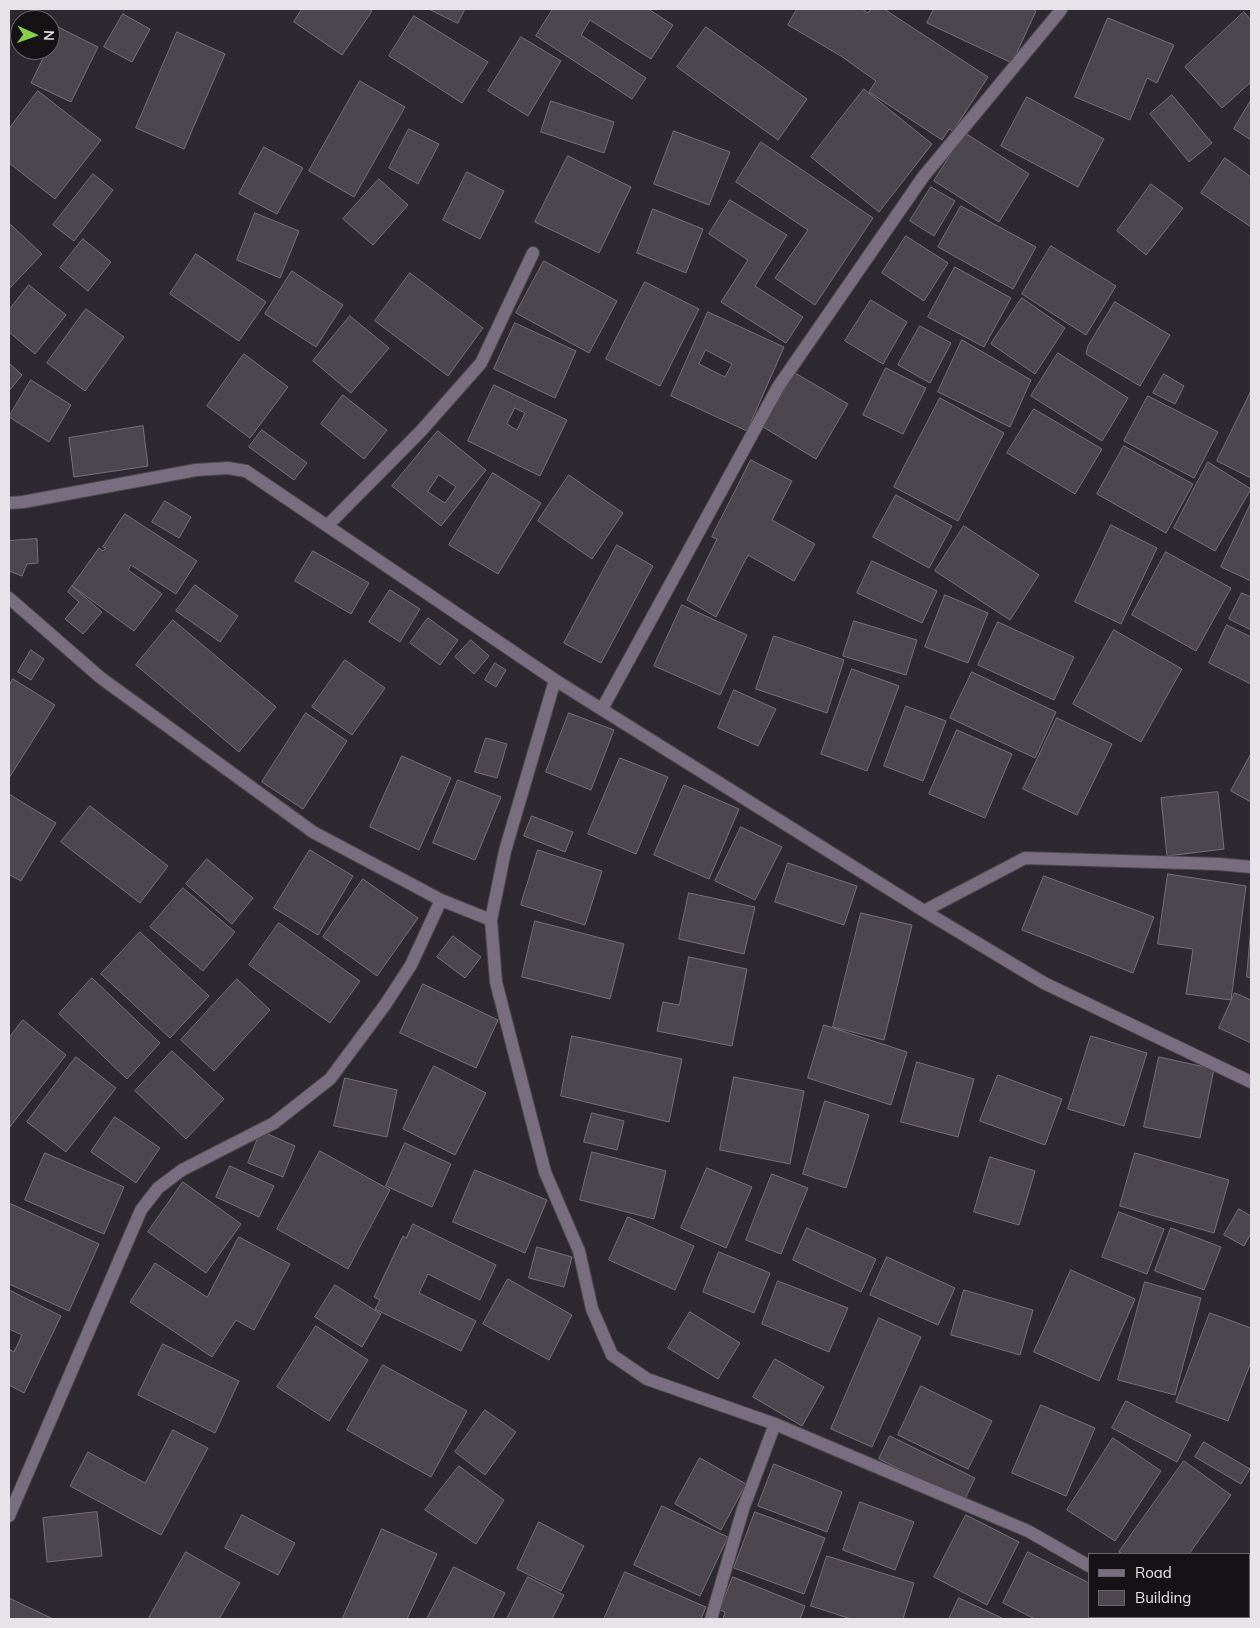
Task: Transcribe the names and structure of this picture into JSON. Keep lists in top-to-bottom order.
{
  "legend": ["Road", "Building"],
  "north": "right"
}
